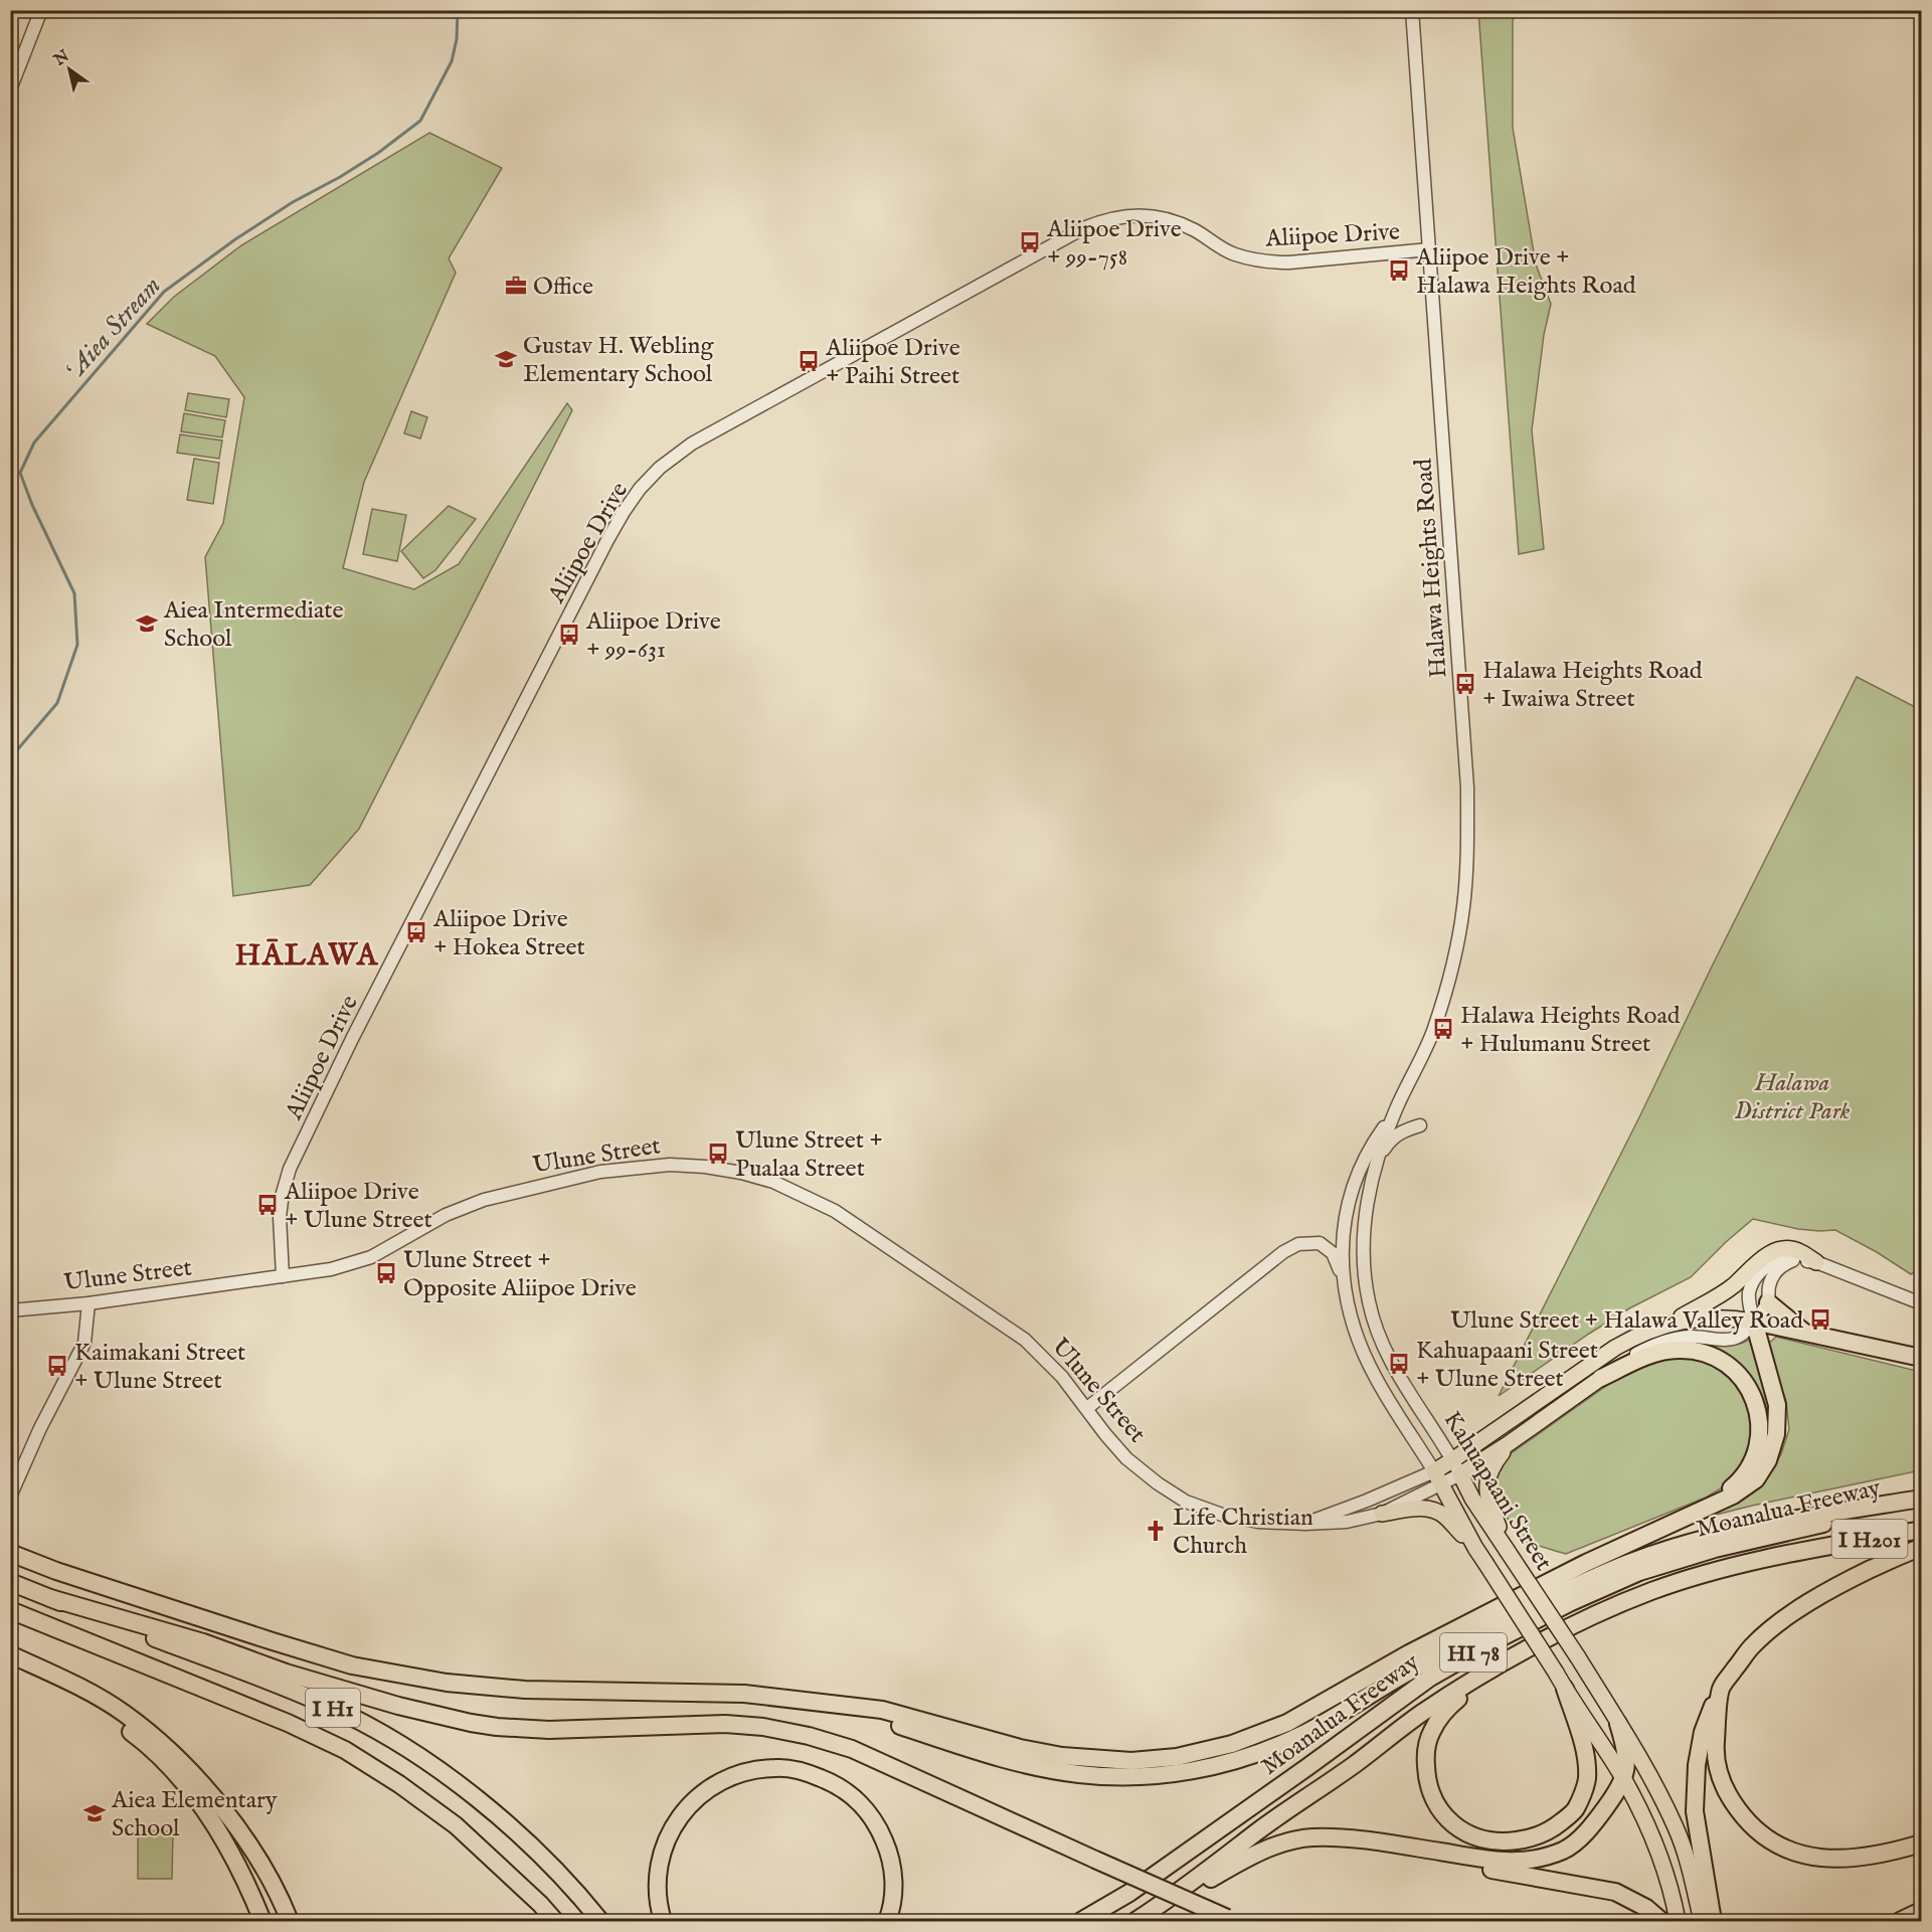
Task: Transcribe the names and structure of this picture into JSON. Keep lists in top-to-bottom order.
{
  "streets": {
    "highway": [
      "Moanalua Freeway",
      "I H201",
      "HI 78",
      "I H1"
    ],
    "main road": ["Ulune Street", "Kahuapaani Street"],
    "street": ["Aliipoe Drive", "Halawa Heights Road"]
  },
  "crossings": [
    ["Aliipoe Drive", "Halawa Heights Road"],
    ["Aliipoe Drive", "Ulune Street"],
    ["Halawa Heights Road", "Kahuapaani Street"],
    ["Ulune Street", "Kahuapaani Street"]
  ],
  "districts": ["HĀLAWA"],
  "water": ["ʻAiea Stream"],
  "parks": ["Halawa District Park"],
  "places": {
    "bus stop": [
      "Aliipoe Drive + 99-758",
      "Aliipoe Drive + Halawa Heights Road",
      "Aliipoe Drive + Paihi Street",
      "Aliipoe Drive + 99-631",
      "Halawa Heights Road + Iwaiwa Street",
      "Aliipoe Drive + Hokea Street",
      "Halawa Heights Road + Hulumanu Street",
      "Ulune Street + Pualaa Street",
      "Aliipoe Drive + Ulune Street",
      "Ulune Street + Opposite Aliipoe Drive",
      "Ulune Street + Halawa Valley Road",
      "Kahuapaani Street + Ulune Street",
      "Kaimakani Street + Ulune Street"
    ],
    "office": ["Office"],
    "school or university": ["Gustav H. Webling Elementary School", "Aiea Intermediate School", "Aiea Elementary School"],
    "church": ["Life Christian Church"]
  },
  "north": "top left"
}
